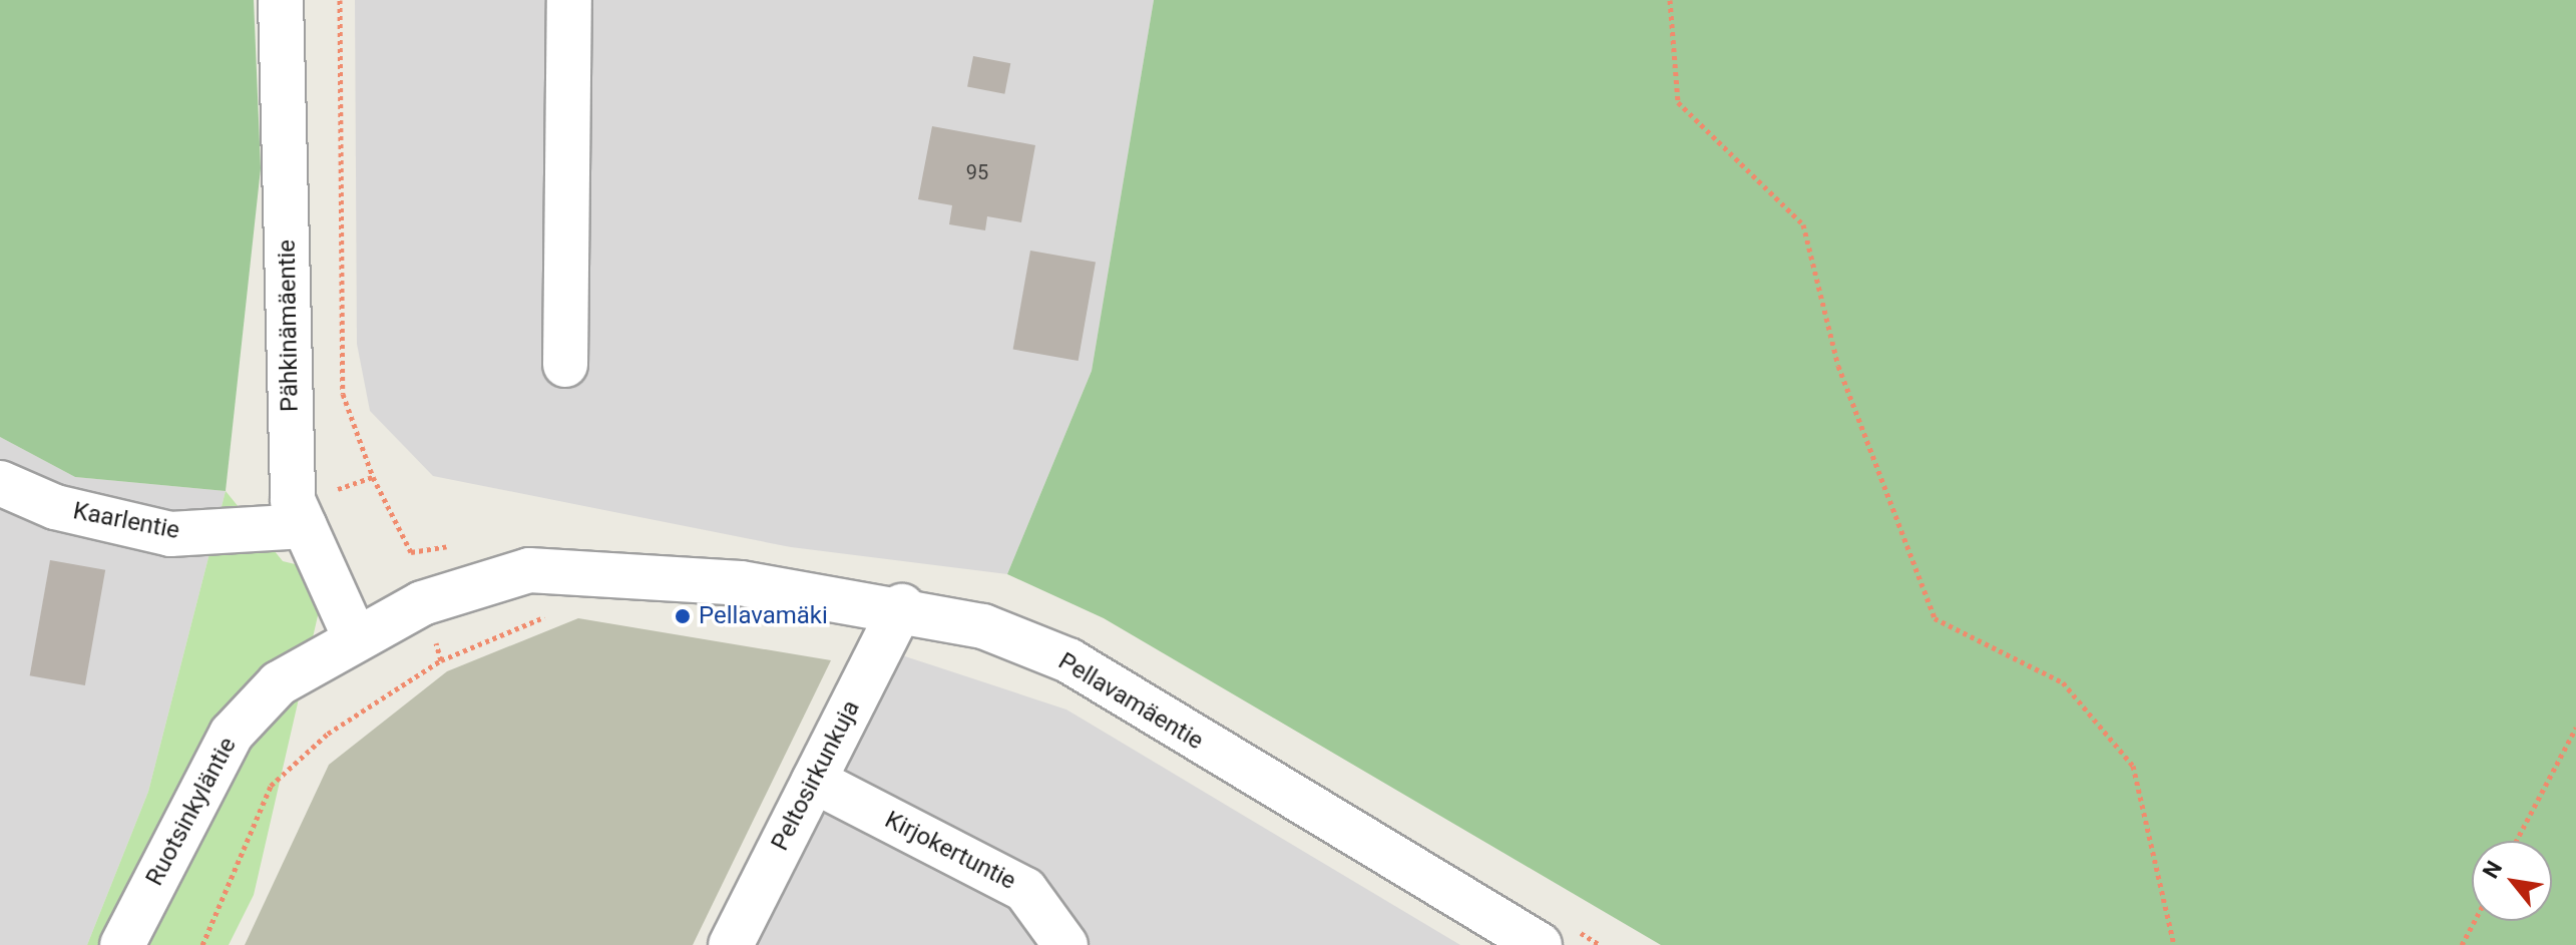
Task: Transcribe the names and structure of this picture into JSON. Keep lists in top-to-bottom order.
{
  "streets": {
    "street": [
      "Pähkinämäentie",
      "Kaarlentie",
      "Pellavamäentie",
      "Peltosirkunkuja",
      "Ruotsinkyläntie",
      "Kirjokertuntie"
    ]
  },
  "crossings": [
    ["Pähkinämäentie", "Kaarlentie"],
    ["Pähkinämäentie", "Pellavamäentie"],
    ["Pähkinämäentie", "Ruotsinkyläntie"],
    ["Pellavamäentie", "Peltosirkunkuja"],
    ["Pellavamäentie", "Ruotsinkyläntie"],
    ["Peltosirkunkuja", "Kirjokertuntie"]
  ],
  "places": ["Pellavamäki"],
  "house_numbers": ["95"],
  "north": "top left"
}
